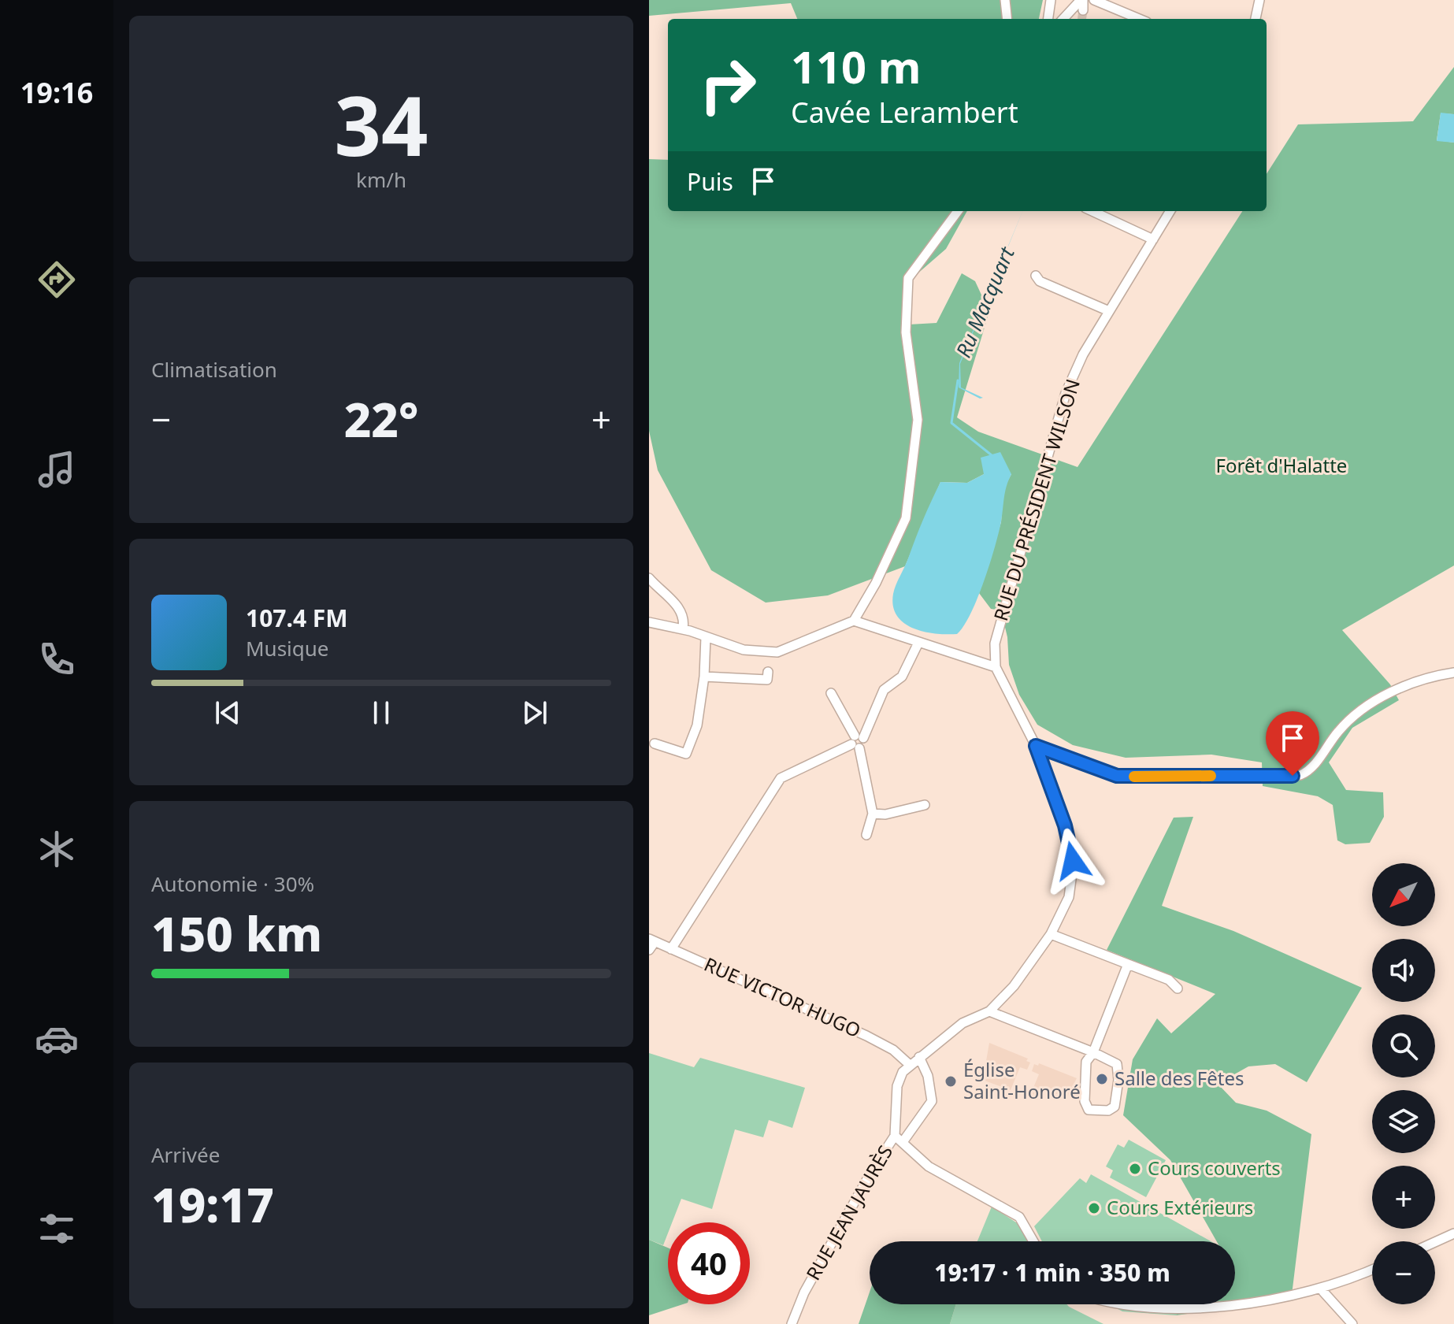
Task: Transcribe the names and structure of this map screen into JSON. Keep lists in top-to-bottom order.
{
  "streets": {
    "street": ["RUE DU PRÉSIDENT WILSON", "RUE VICTOR HUGO", "RUE JEAN JAURÈS"]
  },
  "crossings": [
    ["RUE VICTOR HUGO", "RUE JEAN JAURÈS"]
  ],
  "water": ["Ru Macquart"],
  "parks": ["Forêt d'Halatte"],
  "places": [
    "Salle des Fêtes",
    "Église Saint-Honoré",
    "Cours couverts",
    "Cours Extérieurs"
  ],
  "north": "bottom left",
  "page": {
    "tabs": "19:16",
    "tile": [
      ["34", "km/h"],
      "Climatisation",
      ["Autonomie · 30%", "150 km"],
      ["Arrivée", "19:17"]
    ],
    "turn": ["110 m", "Cavée Lerambert"],
    "then": "Puis",
    "heat": ["−", "22°", "+"],
    "song": ["107.4 FM", "Musique"],
    "map_buttons": ["+", "−"],
    "limit": "40",
    "trip": "19:17 · 1 min · 350 m"
  }
}
